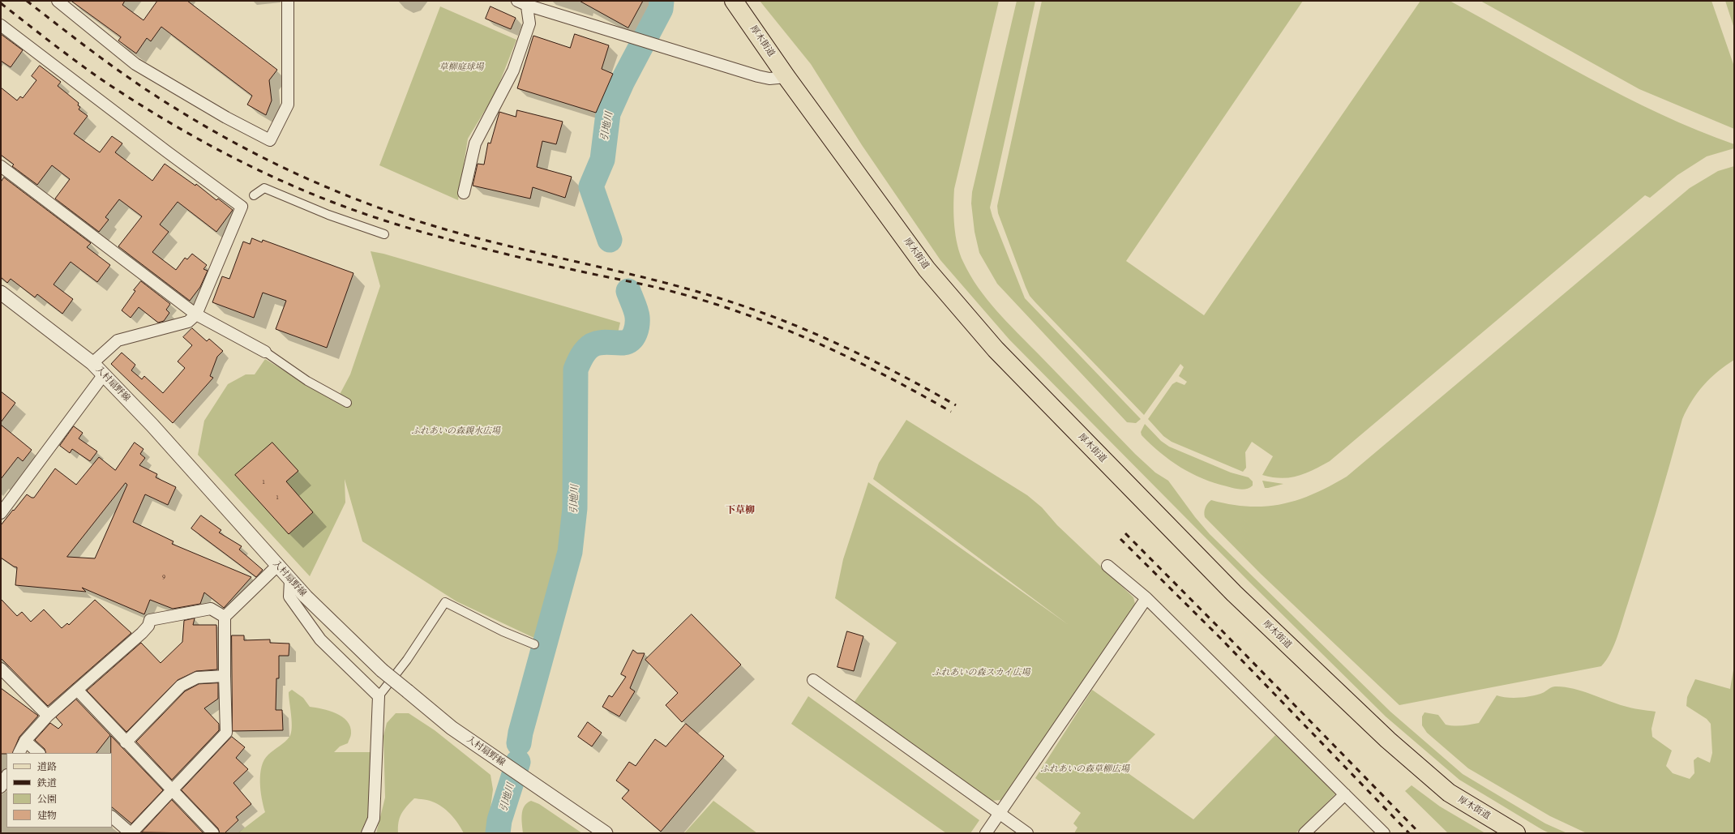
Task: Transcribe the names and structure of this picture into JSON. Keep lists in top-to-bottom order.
{
  "streets": {
    "main road": ["厚木街道"],
    "street": ["入村扇野線"]
  },
  "districts": ["下草柳"],
  "water": ["引地川"],
  "parks": [
    "草柳庭球場",
    "ふれあいの森親水広場",
    "ふれあいの森スカイ広場",
    "ふれあいの森草柳広場"
  ],
  "house_numbers": ["1", "1", "9"],
  "legend": [
    "道路",
    "鉄道",
    "公園",
    "建物"
  ]
}
